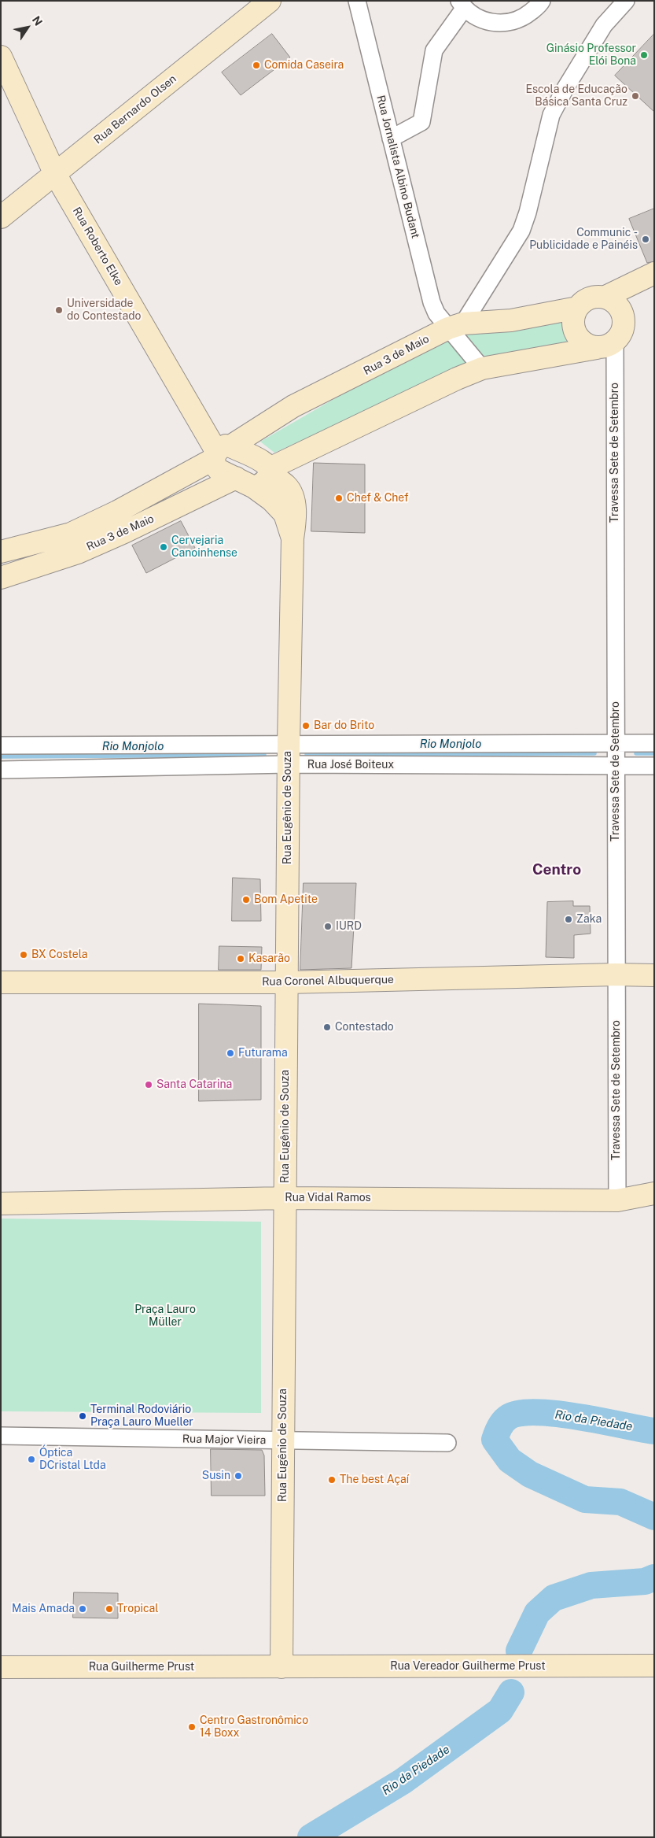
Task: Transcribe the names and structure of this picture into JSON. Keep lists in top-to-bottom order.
{
  "streets": {
    "street": [
      "Rua Bernardo Olsen",
      "Rua Jornalista Albino Budant",
      "Rua Roberto Elke",
      "Rua 3 de Maio",
      "Travessa Sete de Setembro",
      "Rua José Boiteux",
      "Rua Eugênio de Souza",
      "Rua Coronel Albuquerque",
      "Rua Vidal Ramos",
      "Rua Major Vieira",
      "Rua Vereador Guilherme Prust",
      "Rua Guilherme Prust"
    ]
  },
  "crossings": [
    ["Rua Bernardo Olsen", "Rua Roberto Elke"],
    ["Rua Jornalista Albino Budant", "Rua 3 de Maio"],
    ["Rua Roberto Elke", "Rua 3 de Maio"],
    ["Rua Roberto Elke", "Rua Eugênio de Souza"],
    ["Rua 3 de Maio", "Travessa Sete de Setembro"],
    ["Rua 3 de Maio", "Rua Eugênio de Souza"],
    ["Travessa Sete de Setembro", "Rua José Boiteux"],
    ["Travessa Sete de Setembro", "Rua Coronel Albuquerque"],
    ["Travessa Sete de Setembro", "Rua Vidal Ramos"],
    ["Rua José Boiteux", "Rua Eugênio de Souza"],
    ["Rua Eugênio de Souza", "Rua Coronel Albuquerque"],
    ["Rua Eugênio de Souza", "Rua Vidal Ramos"],
    ["Rua Eugênio de Souza", "Rua Major Vieira"],
    ["Rua Eugênio de Souza", "Rua Vereador Guilherme Prust"],
    ["Rua Eugênio de Souza", "Rua Guilherme Prust"],
    ["Rua Vereador Guilherme Prust", "Rua Guilherme Prust"]
  ],
  "districts": ["Centro"],
  "water": ["Rio Monjolo", "Rio da Piedade"],
  "parks": ["Praça Lauro Müller"],
  "places": [
    "Ginásio Professor Elói Bona",
    "Comida Caseira",
    "Escola de Educação Básica Santa Cruz",
    "Communic - Publicidade e Painéis",
    "Universidade do Contestado",
    "Chef & Chef",
    "Cervejaria Canoinhense",
    "Bar do Brito",
    "Bom Apetite",
    "Zaka",
    "IURD",
    "BX Costela",
    "Kasarão",
    "Contestado",
    "Futurama",
    "Santa Catarina",
    "Terminal Rodoviário Praça Lauro Mueller",
    "Óptica DCristal Ltda",
    "Susin",
    "The best Açaí",
    "Mais Amada",
    "Tropical",
    "Centro Gastronômico 14 Boxx"
  ],
  "north": "top right"
}
